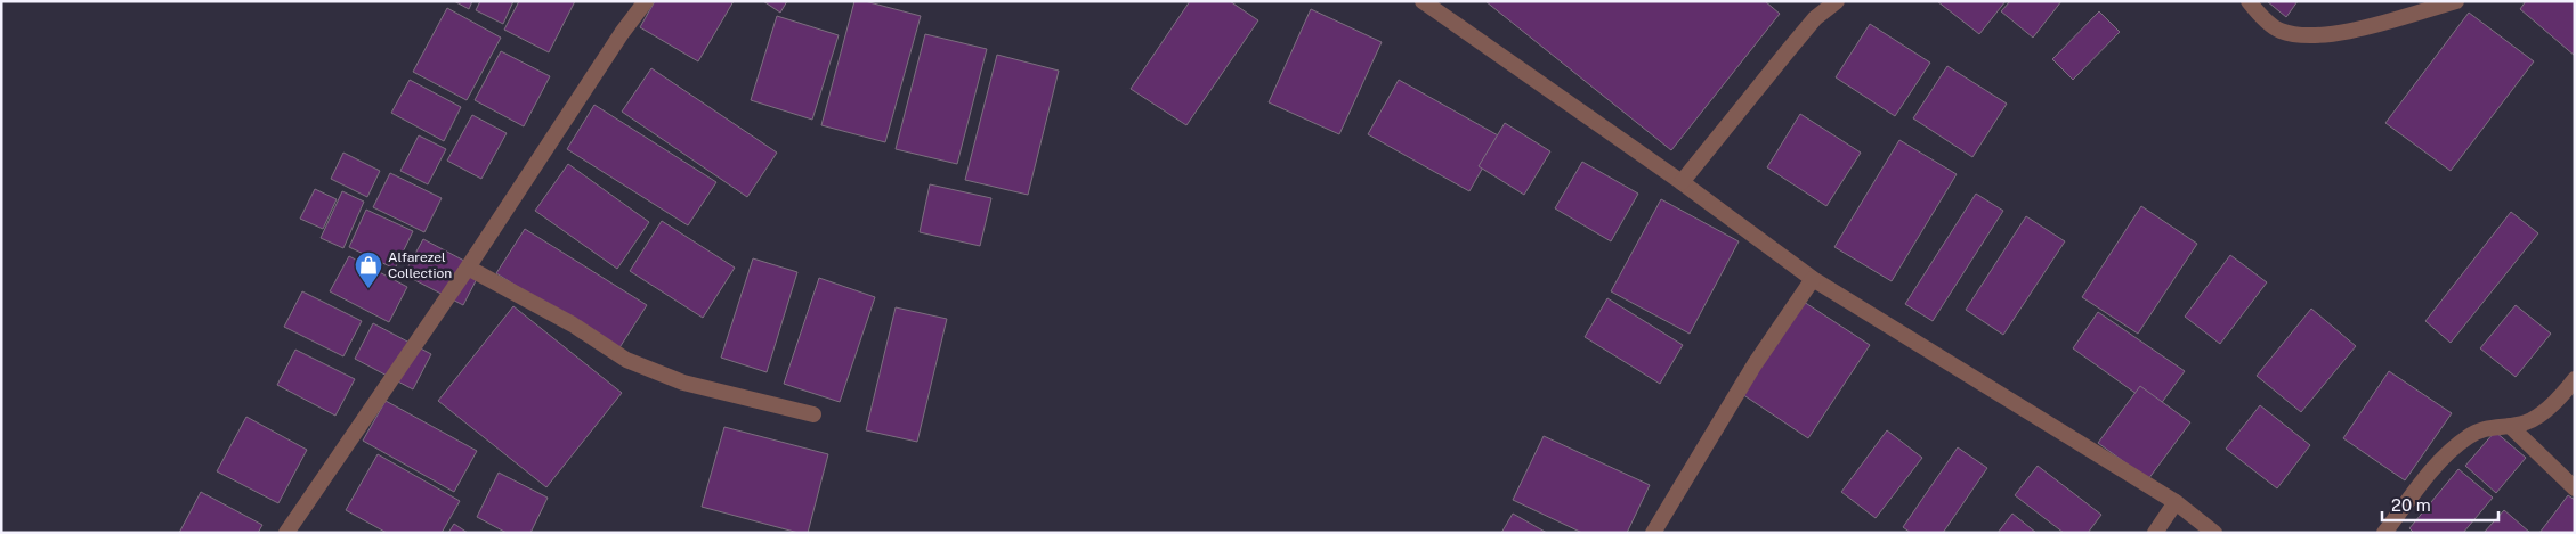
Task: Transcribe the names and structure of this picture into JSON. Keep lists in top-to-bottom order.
{
  "places": {
    "shop": ["Alfarezel Collection"]
  },
  "scale_bar": "20 m"
}
